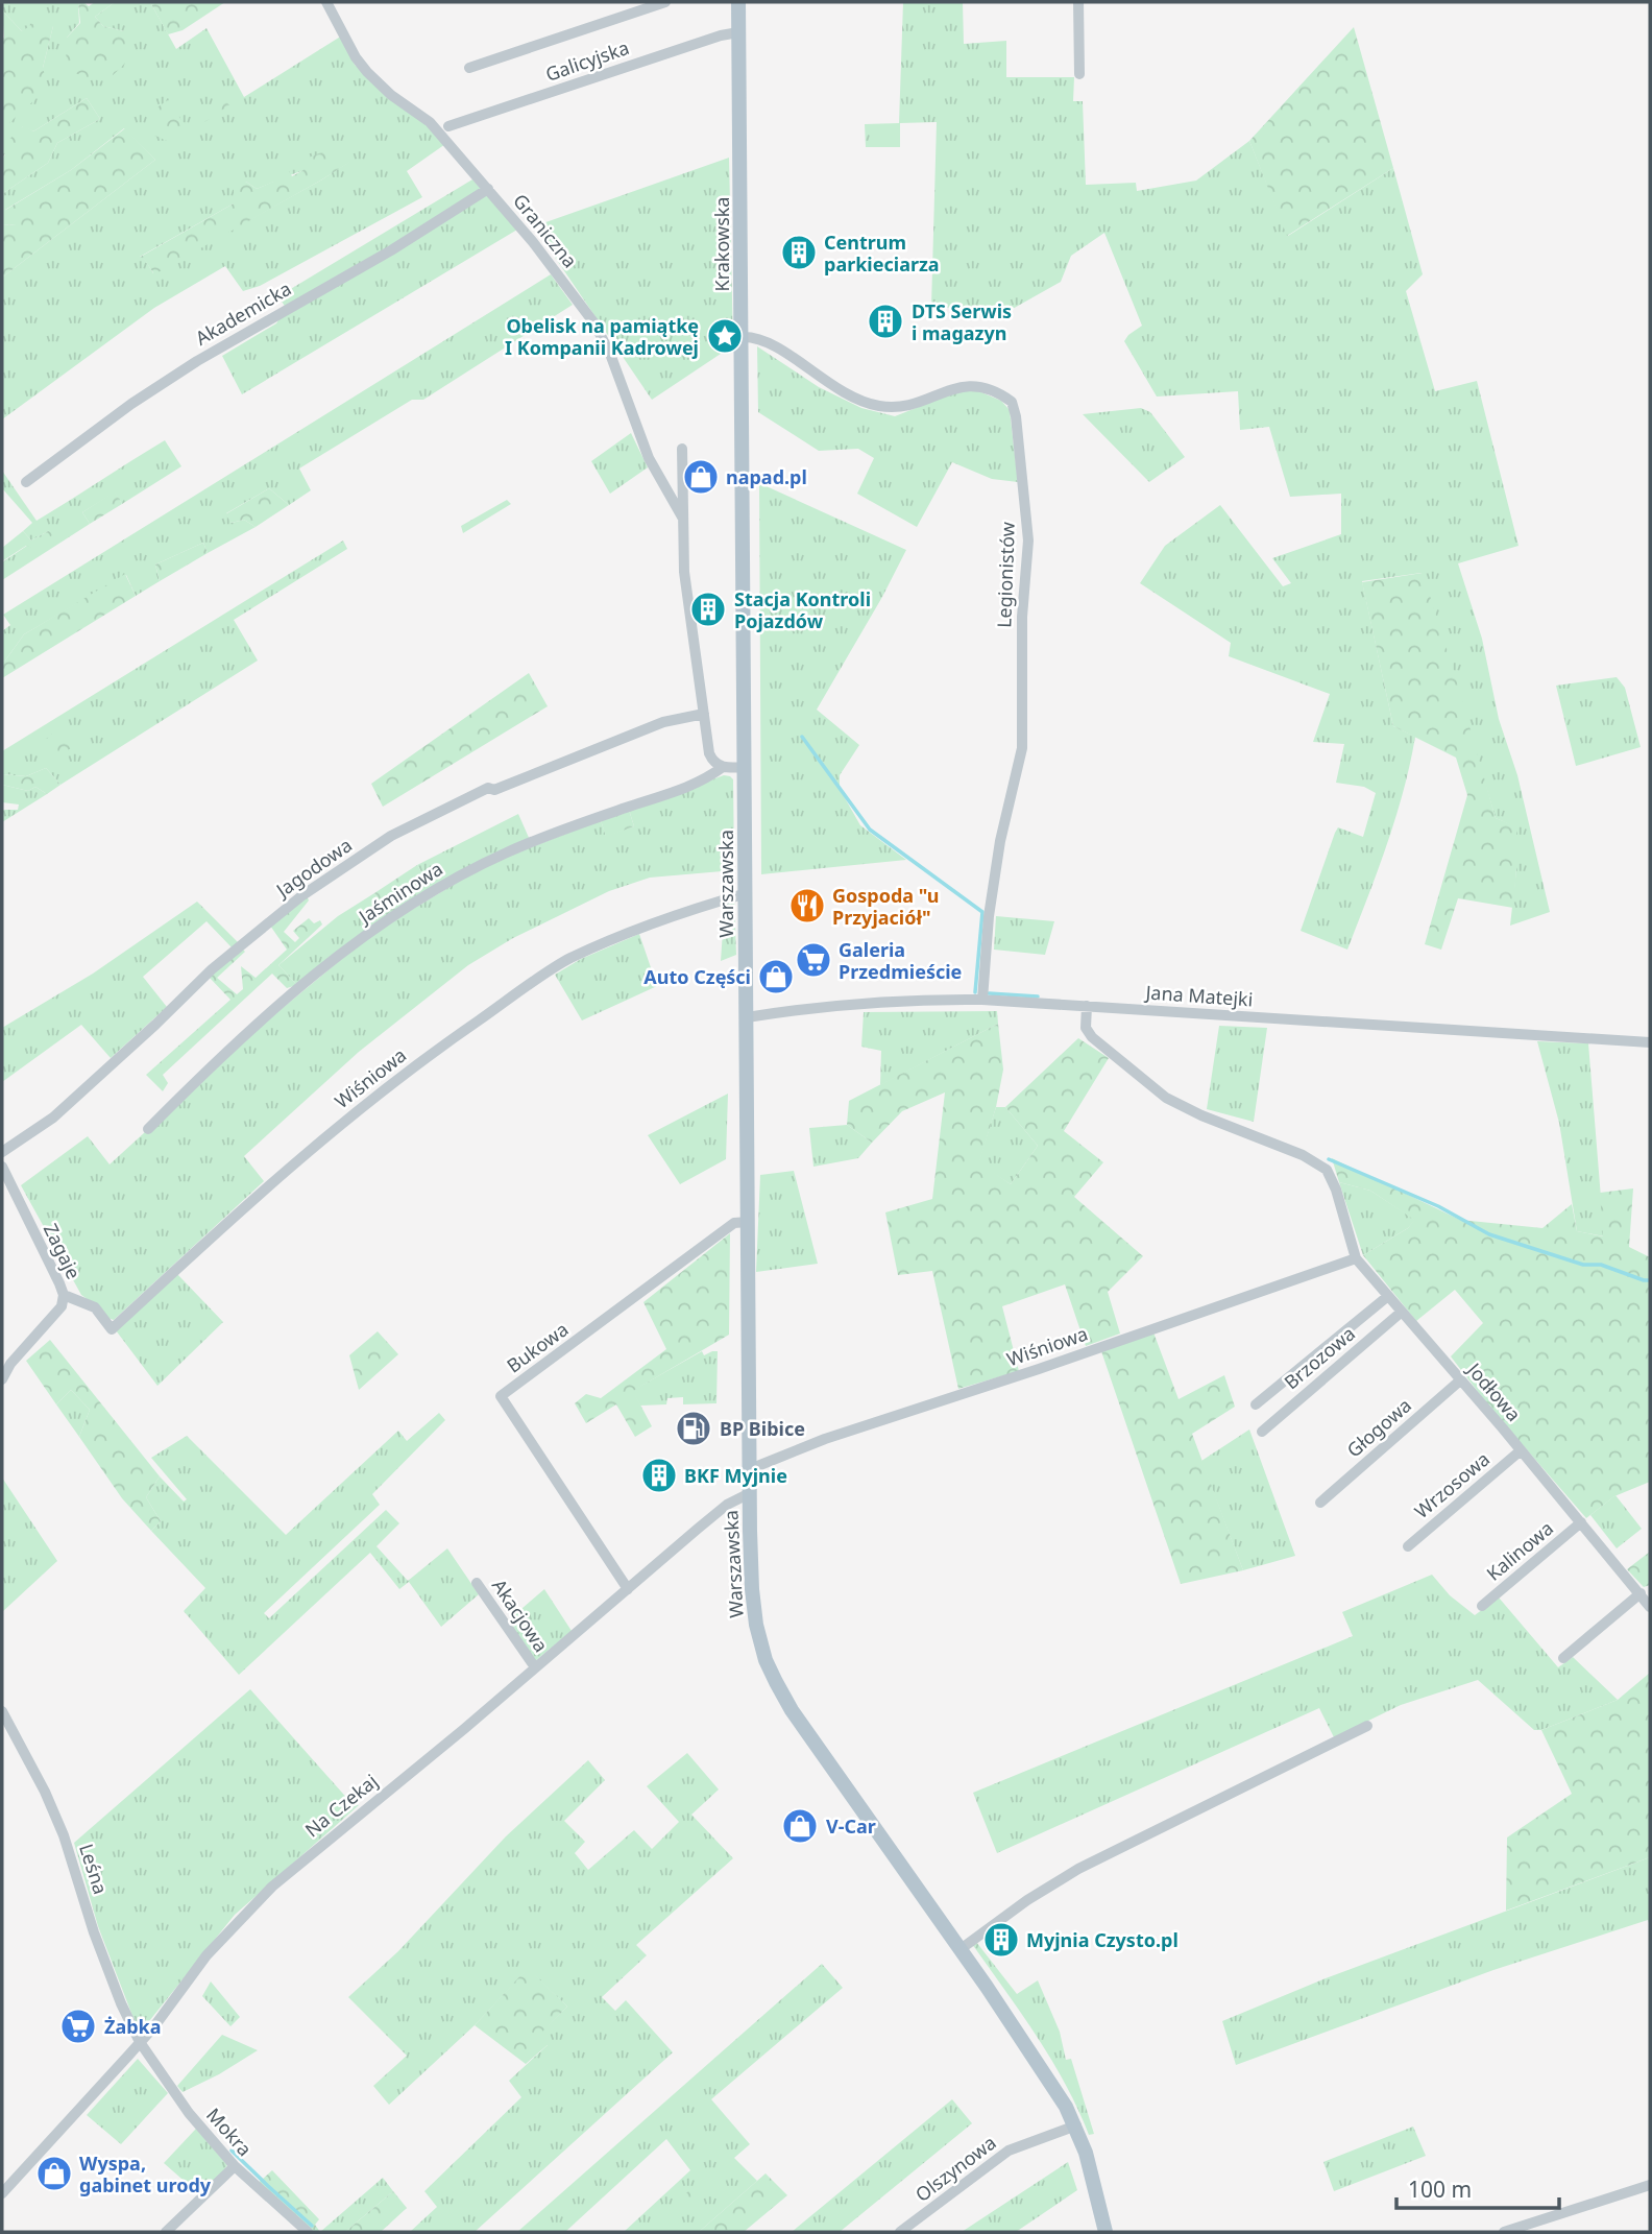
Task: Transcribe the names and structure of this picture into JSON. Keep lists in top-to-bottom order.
{
  "streets": {
    "main road": ["Krakowska", "Warszawska"],
    "street": [
      "Galicyjska",
      "Graniczna",
      "Akademicka",
      "Legionistów",
      "Jagodowa",
      "Jaśminowa",
      "Jana Matejki",
      "Wiśniowa",
      "Zagaje",
      "Bukowa",
      "Brzozowa",
      "Jodłowa",
      "Głogowa",
      "Wrzosowa",
      "Kalinowa",
      "Akacjowa",
      "Na Czekaj",
      "Leśna",
      "Mokra",
      "Olszynowa"
    ]
  },
  "crossings": [
    ["Galicyjska", "Krakowska"],
    ["Graniczna", "Akademicka"],
    ["Graniczna", "Jagodowa"],
    ["Graniczna", "Jaśminowa"],
    ["Krakowska", "Legionistów"],
    ["Krakowska", "Warszawska"],
    ["Legionistów", "Jana Matejki"],
    ["Warszawska", "Jana Matejki"],
    ["Warszawska", "Wiśniowa"],
    ["Warszawska", "Bukowa"],
    ["Warszawska", "Na Czekaj"],
    ["Warszawska", "Olszynowa"],
    ["Jana Matejki", "Jodłowa"],
    ["Wiśniowa", "Zagaje"],
    ["Wiśniowa", "Jodłowa"],
    ["Bukowa", "Na Czekaj"],
    ["Brzozowa", "Jodłowa"],
    ["Jodłowa", "Głogowa"],
    ["Jodłowa", "Wrzosowa"],
    ["Jodłowa", "Kalinowa"],
    ["Akacjowa", "Na Czekaj"],
    ["Na Czekaj", "Leśna"],
    ["Na Czekaj", "Mokra"],
    ["Leśna", "Mokra"]
  ],
  "places": {
    "building": [
      "Centrum parkieciarza",
      "DTS Serwis i magazyn",
      "Stacja Kontroli Pojazdów",
      "BKF Myjnie",
      "Myjnia Czysto.pl"
    ],
    "place": ["Obelisk na pamiątkę I Kompanii Kadrowej"],
    "shop": [
      "napad.pl",
      "Auto Części",
      "V-Car",
      "Wyspa, gabinet urody"
    ],
    "restaurant": ["Gospoda \"u Przyjaciół\""],
    "supermarket": ["Galeria Przedmieście", "Żabka"],
    "fuel station": ["BP Bibice"]
  },
  "scale_bar": "100 m"
}
